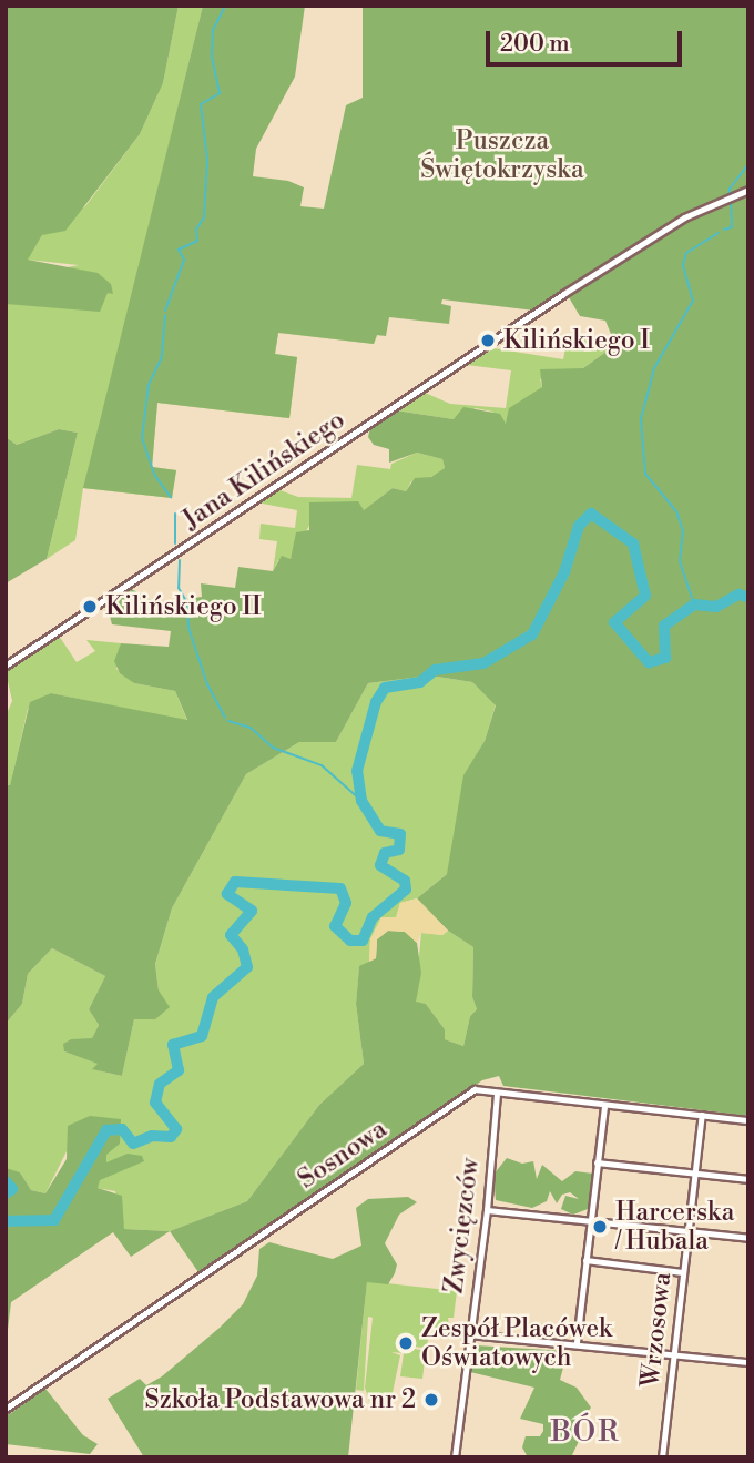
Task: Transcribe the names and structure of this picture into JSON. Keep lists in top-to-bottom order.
{
  "streets": {
    "street": [
      "Jana Kilińskiego",
      "Sosnowa",
      "Zwycięzców",
      "Wrzosowa"
    ]
  },
  "crossings": [
    ["Sosnowa", "Zwycięzców"],
    ["Sosnowa", "Wrzosowa"]
  ],
  "districts": ["BÓR"],
  "parks": ["Puszcza Świętokrzyska"],
  "places": [
    "Kilińskiego I",
    "Kilińskiego II",
    "Harcerska / Hubala",
    "Zespół Placówek Oświatowych",
    "Szkoła Podstawowa nr 2"
  ],
  "scale_bar": "200 m"
}
